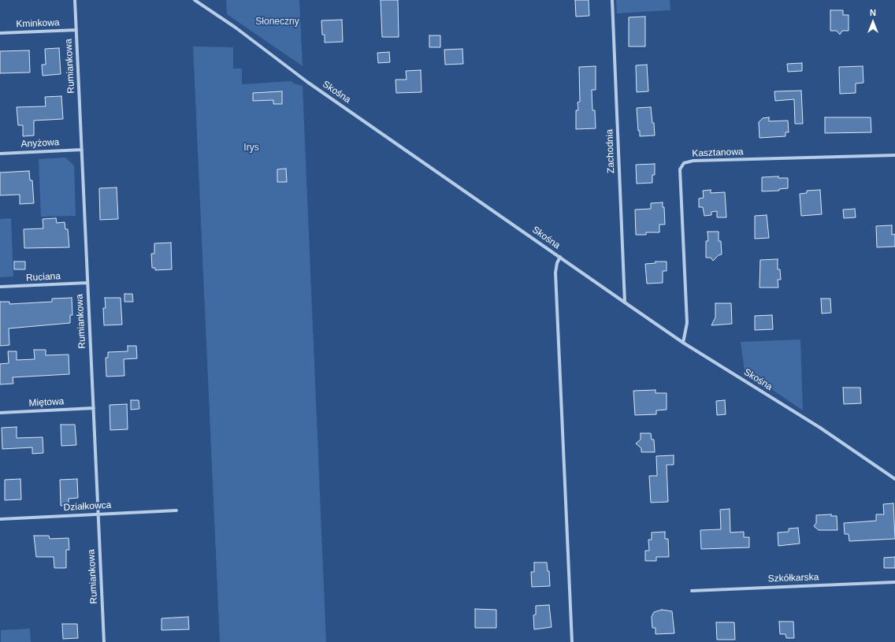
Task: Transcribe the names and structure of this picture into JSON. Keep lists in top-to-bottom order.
{
  "streets": {
    "street": [
      "Kminkowa",
      "Rumiankowa",
      "Skośna",
      "Anyżowa",
      "Zachodnia",
      "Kasztanowa",
      "Ruciana",
      "Miętowa",
      "Działkowca",
      "Szkółkarska"
    ]
  },
  "crossings": [
    ["Kminkowa", "Rumiankowa"],
    ["Rumiankowa", "Anyżowa"],
    ["Rumiankowa", "Ruciana"],
    ["Rumiankowa", "Miętowa"],
    ["Rumiankowa", "Działkowca"],
    ["Skośna", "Zachodnia"],
    ["Skośna", "Kasztanowa"]
  ],
  "parks": ["Słoneczny", "Irys"],
  "north": "top"
}
